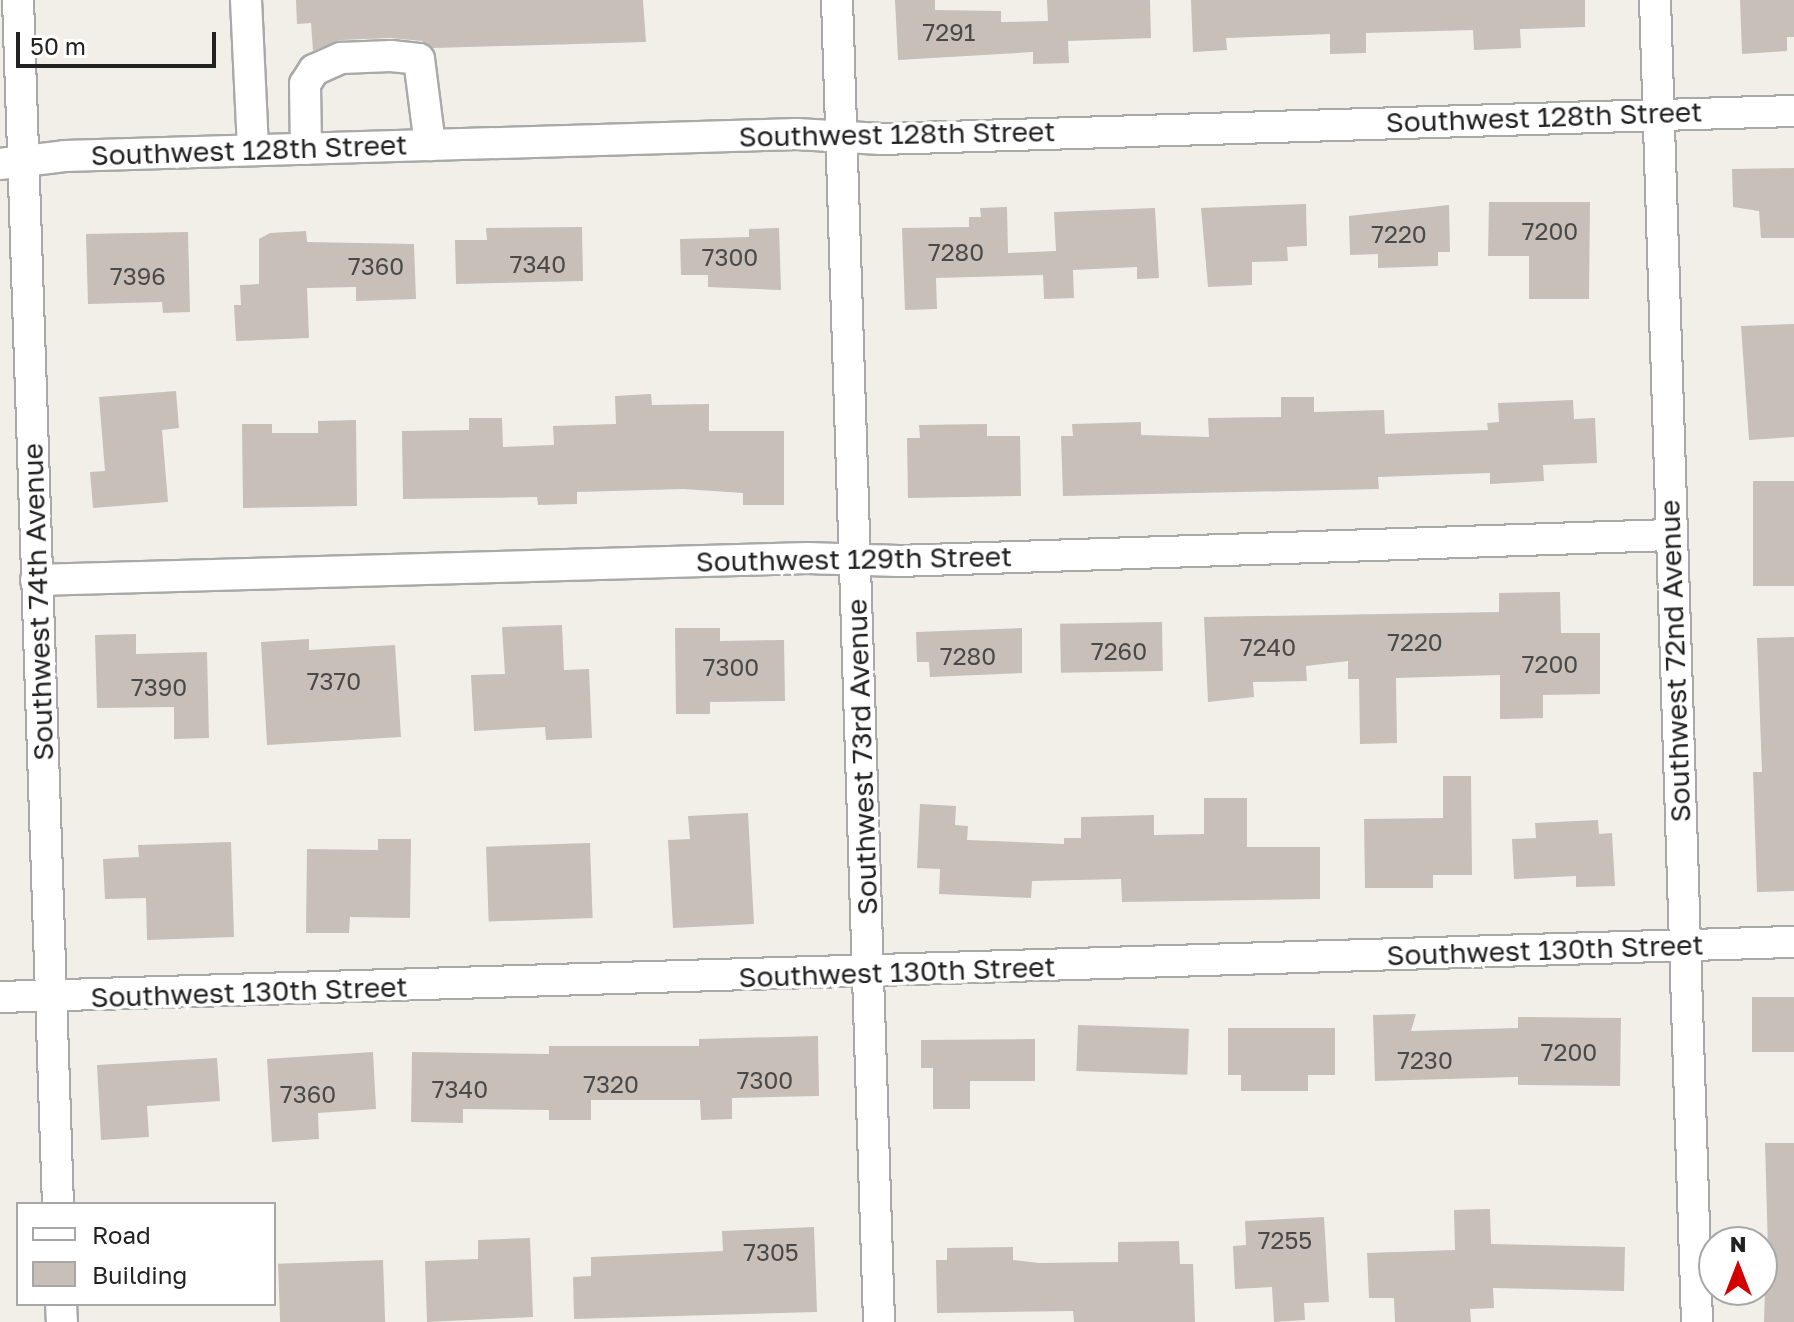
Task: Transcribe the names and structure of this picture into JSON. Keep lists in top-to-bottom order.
{
  "streets": {
    "street": [
      "Southwest 128th Street",
      "Southwest 129th Street",
      "Southwest 74th Avenue",
      "Southwest 72nd Avenue",
      "Southwest 73rd Avenue",
      "Southwest 130th Street"
    ]
  },
  "crossings": [
    ["Southwest 128th Street", "Southwest 74th Avenue"],
    ["Southwest 128th Street", "Southwest 72nd Avenue"],
    ["Southwest 128th Street", "Southwest 73rd Avenue"],
    ["Southwest 129th Street", "Southwest 74th Avenue"],
    ["Southwest 129th Street", "Southwest 72nd Avenue"],
    ["Southwest 129th Street", "Southwest 73rd Avenue"],
    ["Southwest 74th Avenue", "Southwest 130th Street"],
    ["Southwest 72nd Avenue", "Southwest 130th Street"],
    ["Southwest 73rd Avenue", "Southwest 130th Street"]
  ],
  "house_numbers": [
    "7291",
    "7200",
    "7220",
    "7280",
    "7300",
    "7340",
    "7360",
    "7396",
    "7220",
    "7240",
    "7260",
    "7280",
    "7200",
    "7300",
    "7370",
    "7390",
    "7200",
    "7230",
    "7300",
    "7320",
    "7340",
    "7360",
    "7255",
    "7305"
  ],
  "legend": ["Road", "Building"],
  "scale_bar": "50 m",
  "north": "top"
}
